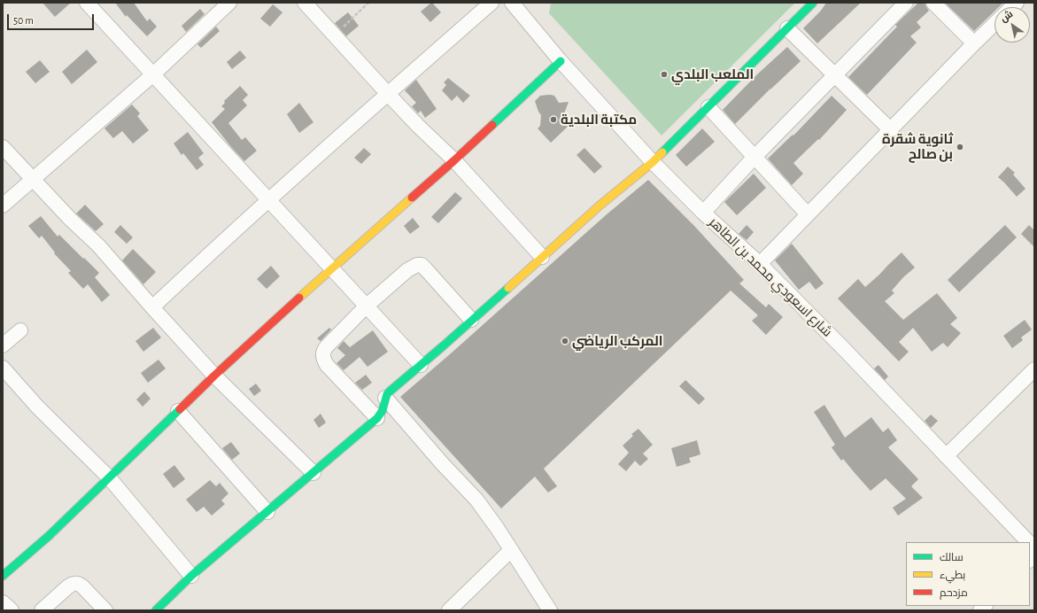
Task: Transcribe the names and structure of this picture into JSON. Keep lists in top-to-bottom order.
{
  "streets": {
    "street": ["شارع اسعودي محمد بن الطاهر"]
  },
  "places": [
    "الملعب البلدي",
    "مكتبة البلدية",
    "ثانوية شقرة بن صالح",
    "المركب الرياضي"
  ],
  "legend": ["سالك", "بطيء", "مزدحم"],
  "scale_bar": "50 m",
  "north": "top left"
}
